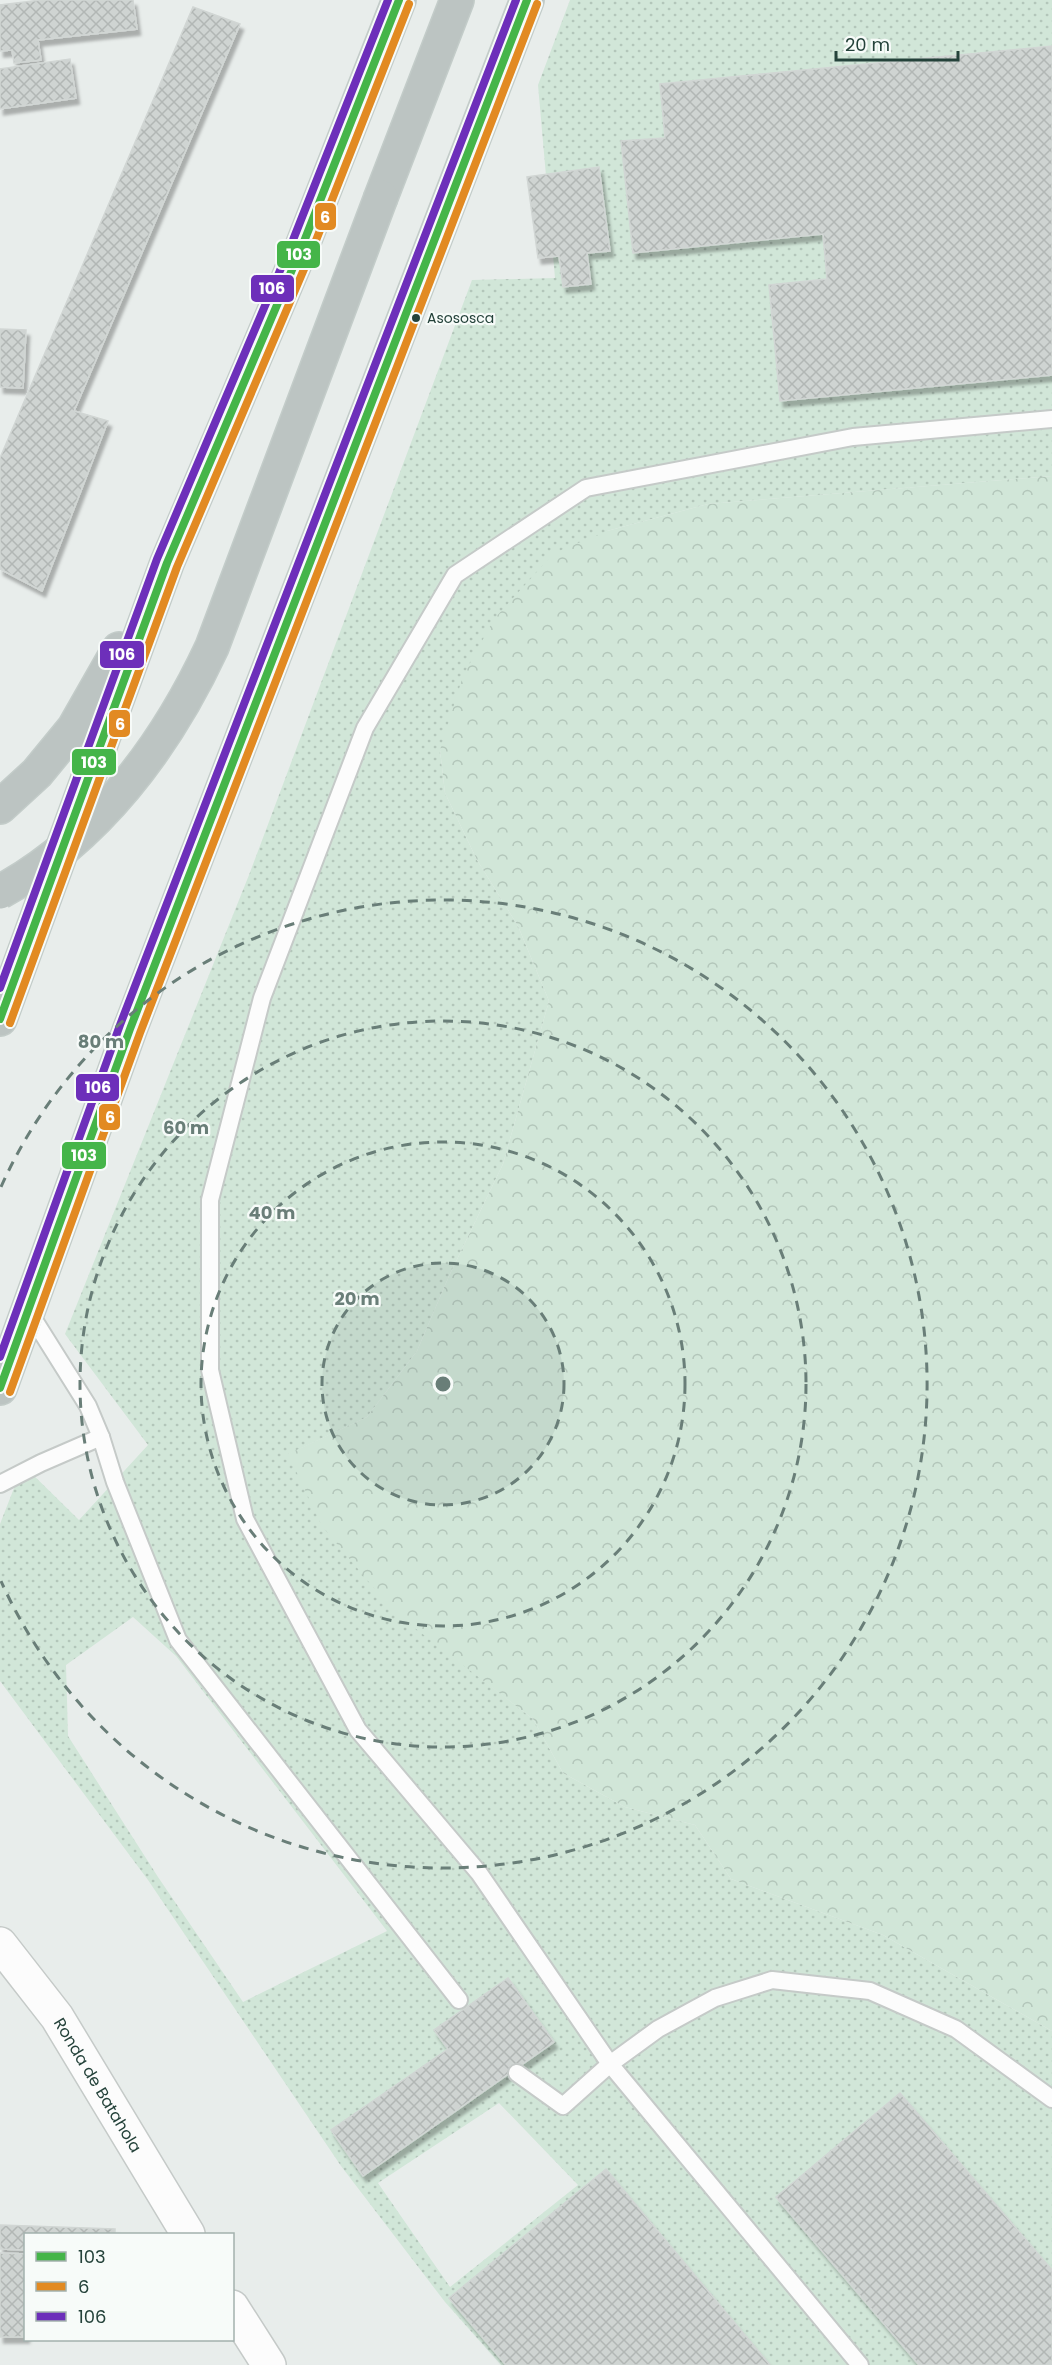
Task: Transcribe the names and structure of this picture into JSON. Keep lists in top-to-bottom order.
{
  "streets": {
    "street": ["Ronda de Batahola"]
  },
  "places": ["Asososca"],
  "lines": ["transit line 103", "transit line 106", "transit line 6"],
  "legend": ["103", "6", "106"],
  "scale_bar": "20 m",
  "rings": [
    "80 m",
    "60 m",
    "40 m",
    "20 m"
  ]
}
